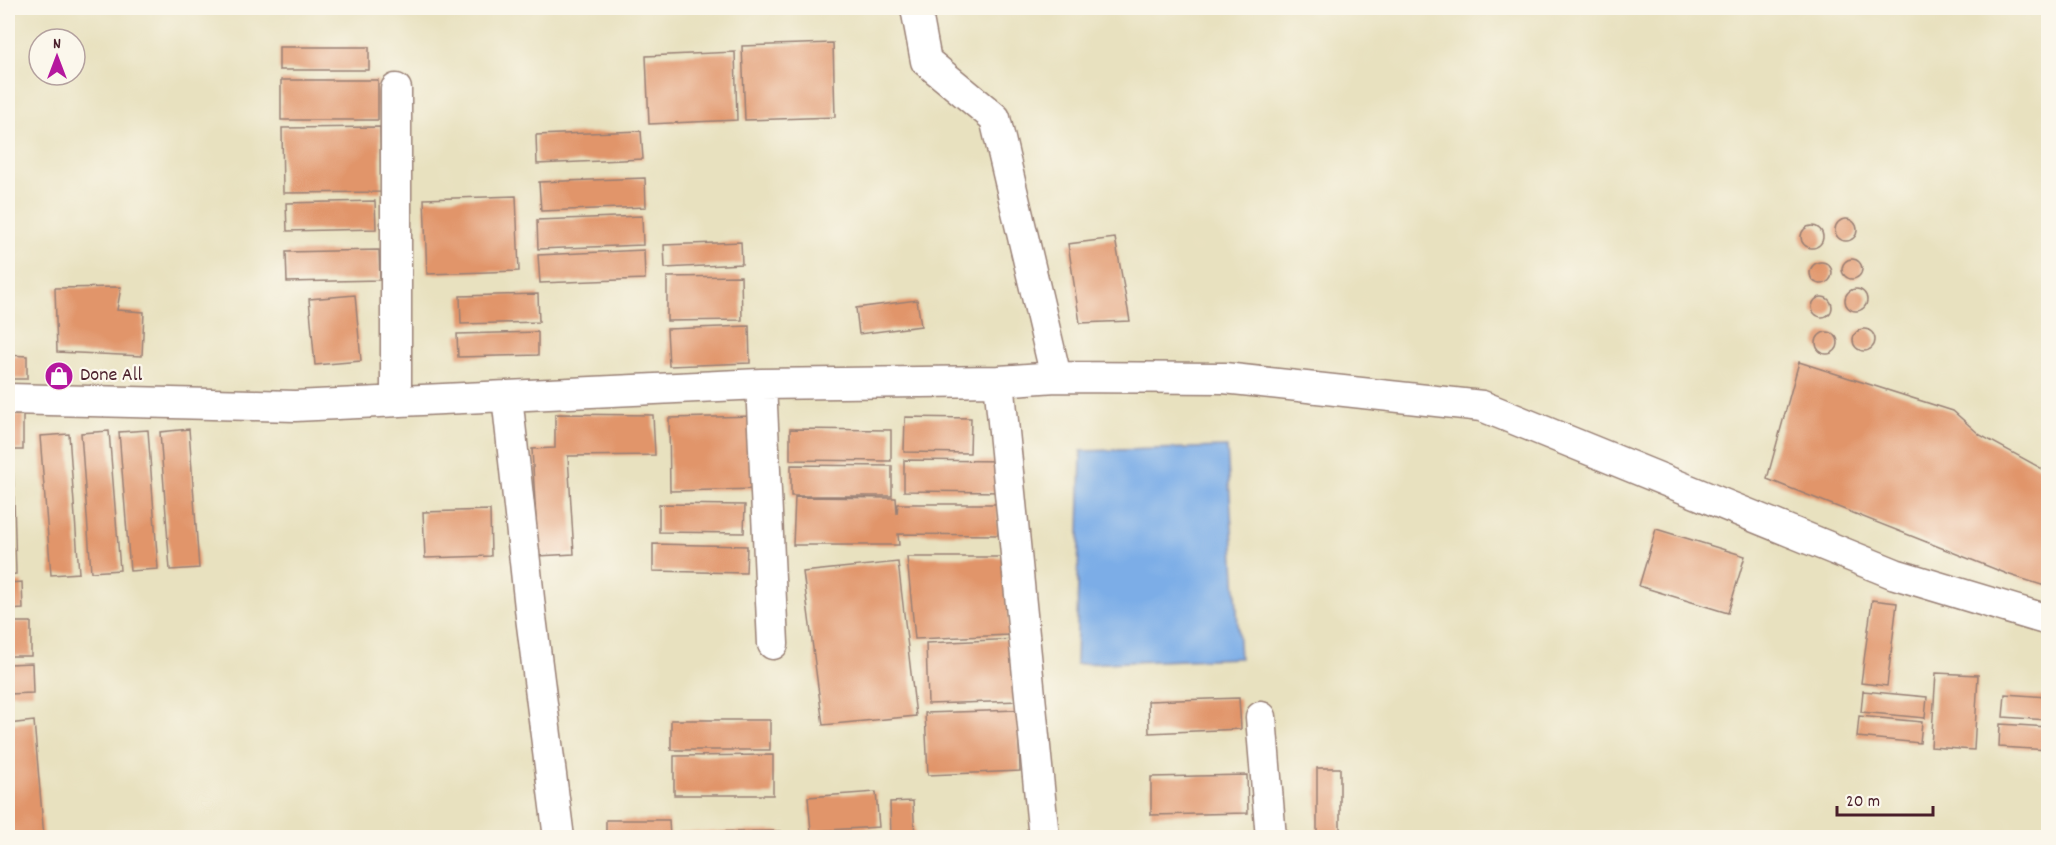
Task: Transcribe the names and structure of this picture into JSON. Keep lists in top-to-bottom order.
{
  "places": {
    "shop": ["Done All"]
  },
  "scale_bar": "20 m",
  "north": "top"
}
